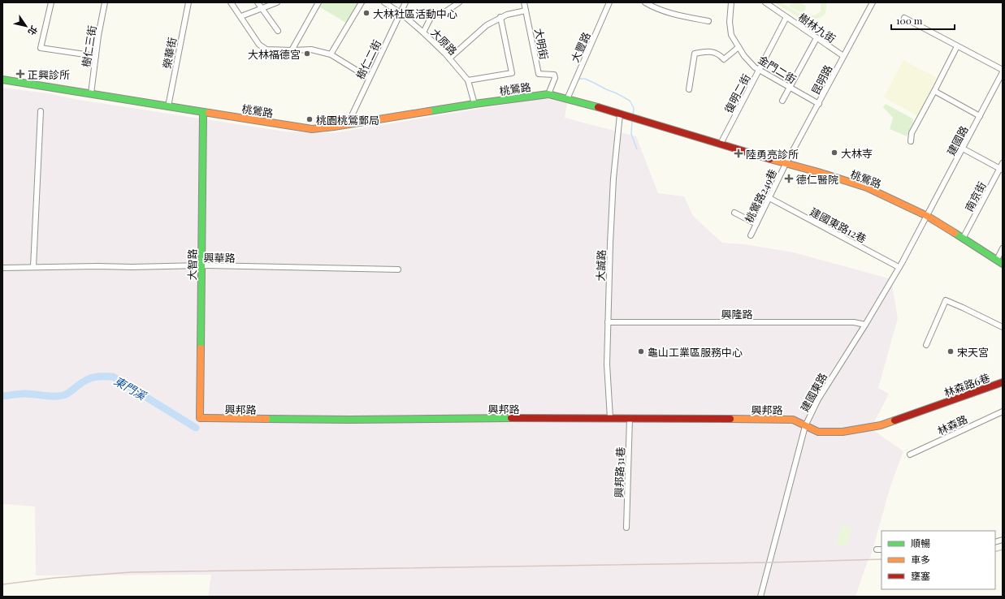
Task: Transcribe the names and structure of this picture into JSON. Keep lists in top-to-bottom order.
{
  "streets": {
    "street": [
      "樹林九街",
      "大原路",
      "大明街",
      "樹仁三街",
      "大豐路",
      "榮華街",
      "樹仁二街",
      "金門二街",
      "昆明路",
      "桃鶯路",
      "復明二街",
      "建國路",
      "桃鶯路249巷",
      "南京街",
      "建國東路12巷",
      "興華路",
      "大智路",
      "大誠路",
      "興隆路",
      "林森路6巷",
      "建國東路",
      "興邦路",
      "林森路",
      "興邦路31巷"
    ]
  },
  "crossings": [
    ["樹林九街", "昆明路"],
    ["樹林九街", "復明二街"],
    ["大原路", "樹仁二街"],
    ["大原路", "桃鶯路"],
    ["大明街", "桃鶯路"],
    ["樹仁三街", "桃鶯路"],
    ["大豐路", "桃鶯路"],
    ["榮華街", "桃鶯路"],
    ["樹仁二街", "桃鶯路"],
    ["金門二街", "昆明路"],
    ["金門二街", "復明二街"],
    ["昆明路", "桃鶯路"],
    ["昆明路", "桃鶯路249巷"],
    ["桃鶯路", "復明二街"],
    ["桃鶯路", "建國路"],
    ["桃鶯路", "桃鶯路249巷"],
    ["桃鶯路", "南京街"],
    ["桃鶯路", "大智路"],
    ["桃鶯路", "大誠路"],
    ["桃鶯路", "建國東路"],
    ["建國路", "建國東路"],
    ["桃鶯路249巷", "建國東路12巷"],
    ["建國東路12巷", "建國東路"],
    ["興華路", "大智路"],
    ["大智路", "興邦路"],
    ["大誠路", "興隆路"],
    ["大誠路", "興邦路"],
    ["興隆路", "建國東路"],
    ["林森路6巷", "建國東路"],
    ["林森路6巷", "興邦路"],
    ["建國東路", "興邦路"],
    ["興邦路", "興邦路31巷"]
  ],
  "water": ["東門溪"],
  "places": {
    "other": [
      "大林社區活動中心",
      "大林福德宮",
      "桃園桃鶯郵局",
      "大林寺",
      "龜山工業區服務中心",
      "宋天宮"
    ],
    "health": ["正興診所", "陸勇亮診所", "德仁醫院"]
  },
  "legend": ["順暢", "車多", "壅塞"],
  "scale_bar": "100 m",
  "north": "bottom right"
}
